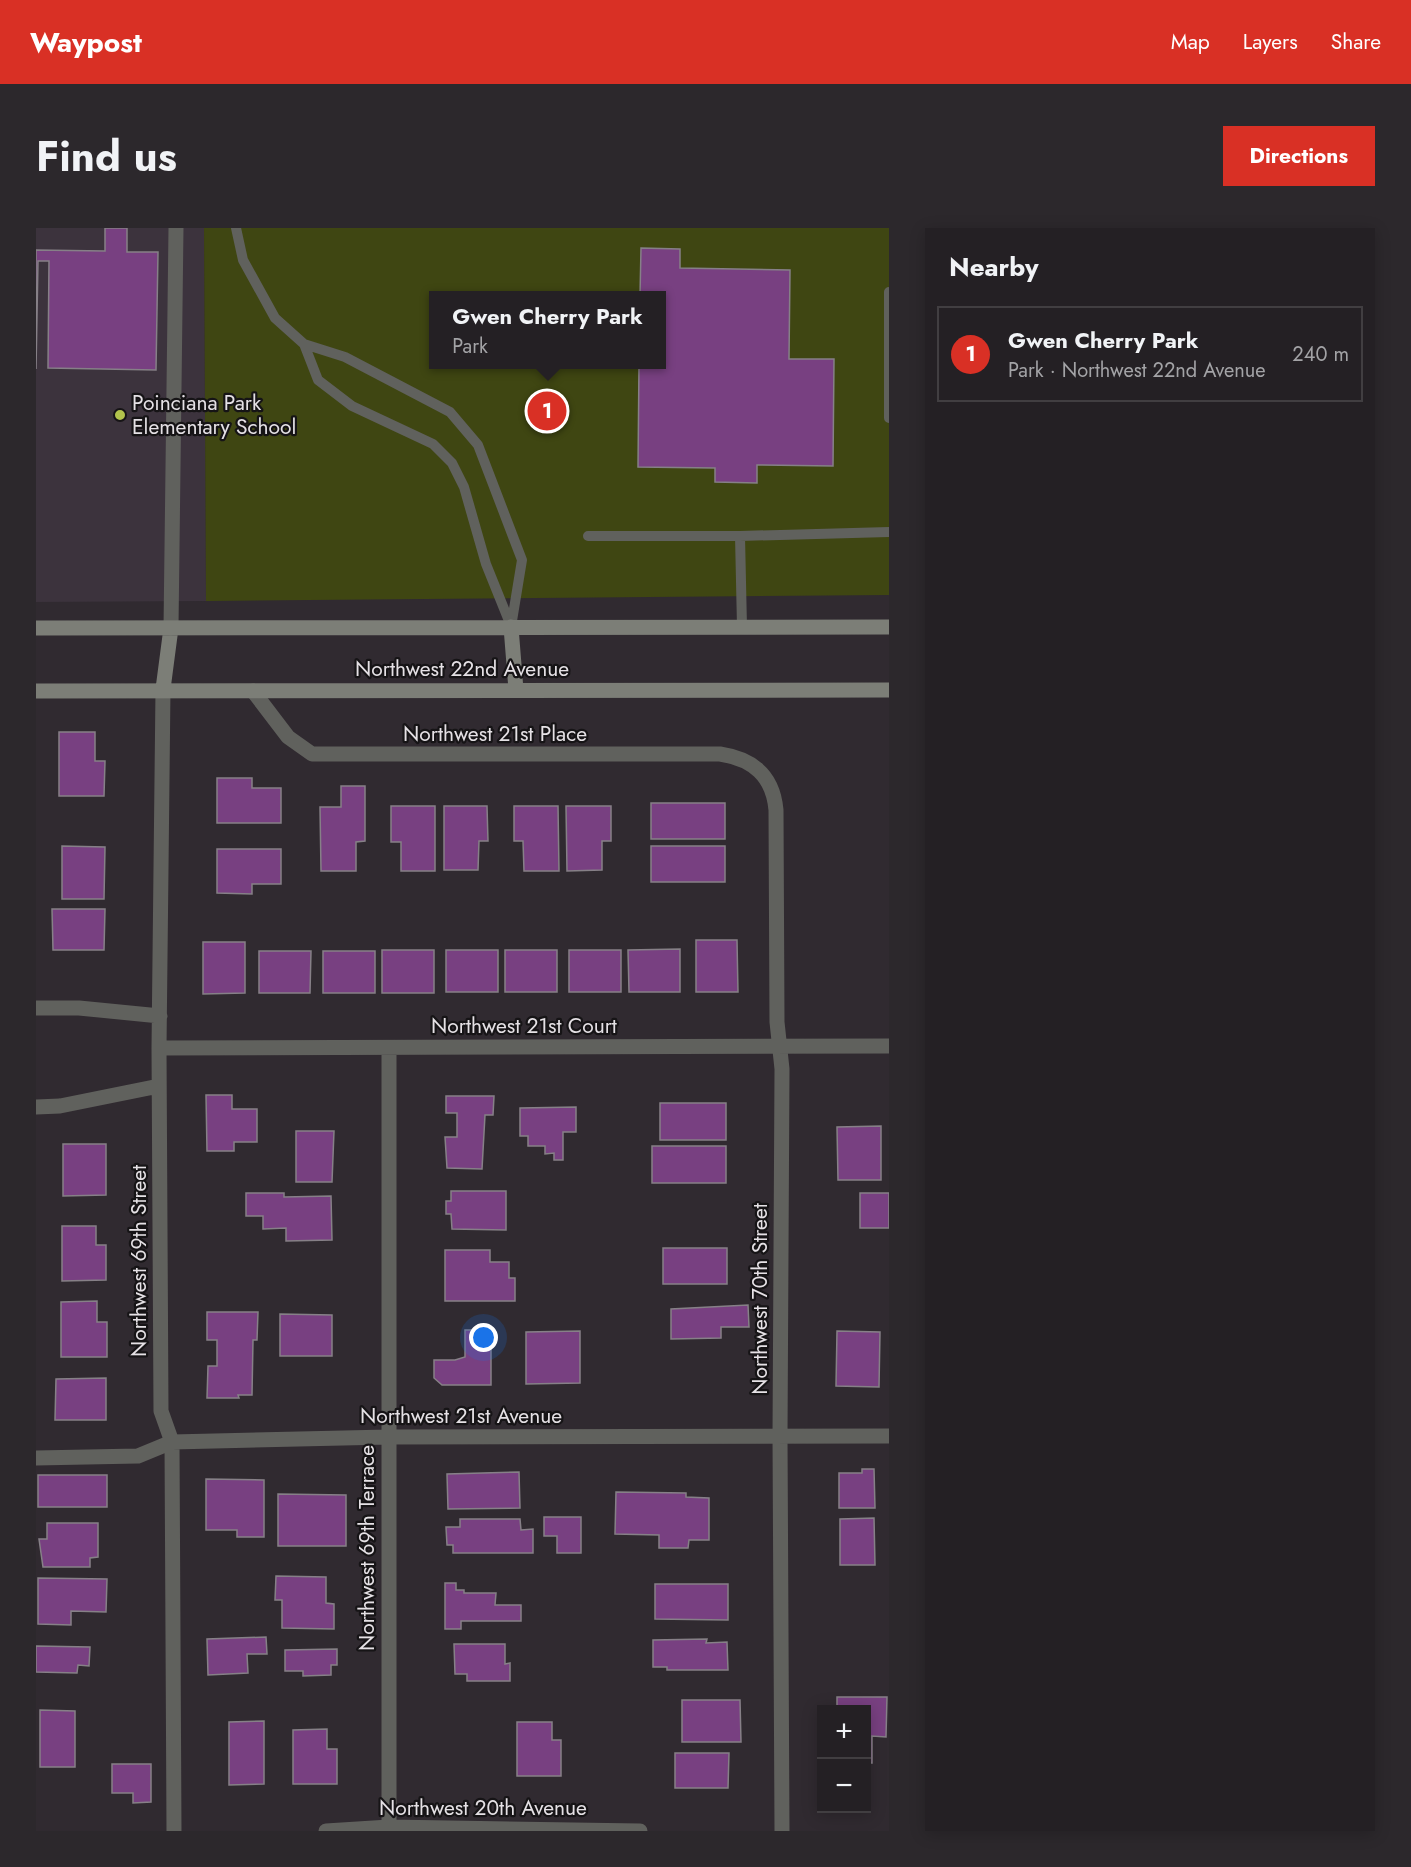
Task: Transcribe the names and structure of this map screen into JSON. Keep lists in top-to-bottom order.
{
  "streets": {
    "main road": ["Northwest 22nd Avenue"],
    "street": [
      "Northwest 21st Place",
      "Northwest 21st Court",
      "Northwest 69th Street",
      "Northwest 70th Street",
      "Northwest 21st Avenue",
      "Northwest 69th Terrace",
      "Northwest 20th Avenue"
    ]
  },
  "crossings": [
    ["Northwest 22nd Avenue", "Northwest 21st Place"],
    ["Northwest 22nd Avenue", "Northwest 69th Street"],
    ["Northwest 21st Place", "Northwest 70th Street"],
    ["Northwest 21st Court", "Northwest 69th Street"],
    ["Northwest 21st Court", "Northwest 70th Street"],
    ["Northwest 21st Court", "Northwest 69th Terrace"],
    ["Northwest 69th Street", "Northwest 21st Avenue"],
    ["Northwest 70th Street", "Northwest 21st Avenue"],
    ["Northwest 21st Avenue", "Northwest 69th Terrace"],
    ["Northwest 69th Terrace", "Northwest 20th Avenue"]
  ],
  "places": ["Poinciana Park Elementary School"],
  "page": {
    "header": "Waypost",
    "nav": ["Map", "Layers", "Share"],
    "title": "Find us",
    "buttons": "Directions",
    "heading": "Nearby",
    "popup": ["Gwen Cherry Park", "Park"],
    "list": [
      {
        "mark": "1",
        "name": "Gwen Cherry Park",
        "note": "Park · Northwest 22nd Avenue",
        "value": "240 m"
      }
    ],
    "pins": "1",
    "map_buttons": ["+", "−"]
  }
}
